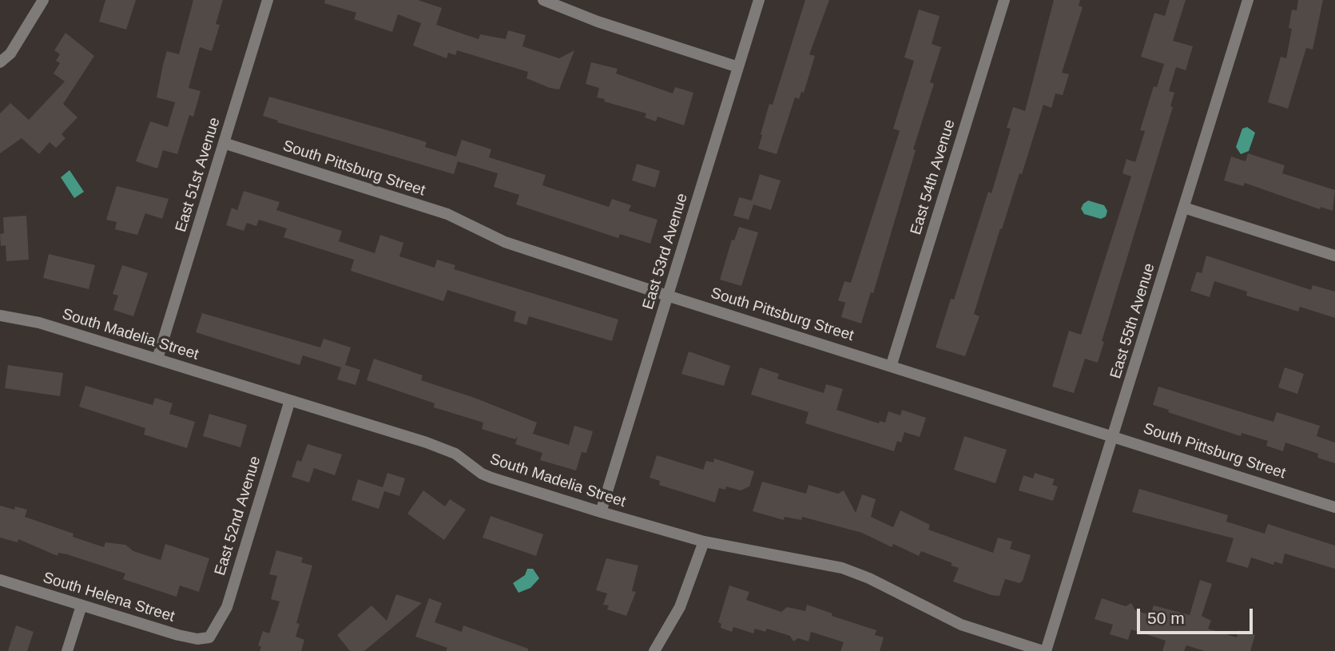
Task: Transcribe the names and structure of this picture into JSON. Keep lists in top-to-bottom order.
{
  "streets": {
    "street": [
      "South Pittsburg Street",
      "East 51st Avenue",
      "East 54th Avenue",
      "East 53rd Avenue",
      "East 55th Avenue",
      "South Madelia Street",
      "East 52nd Avenue",
      "South Helena Street"
    ]
  },
  "crossings": [
    ["South Pittsburg Street", "East 51st Avenue"],
    ["South Pittsburg Street", "East 54th Avenue"],
    ["South Pittsburg Street", "East 53rd Avenue"],
    ["South Pittsburg Street", "East 55th Avenue"],
    ["East 51st Avenue", "South Madelia Street"],
    ["East 53rd Avenue", "South Madelia Street"],
    ["East 55th Avenue", "South Madelia Street"],
    ["South Madelia Street", "East 52nd Avenue"],
    ["East 52nd Avenue", "South Helena Street"]
  ],
  "scale_bar": "50 m"
}
